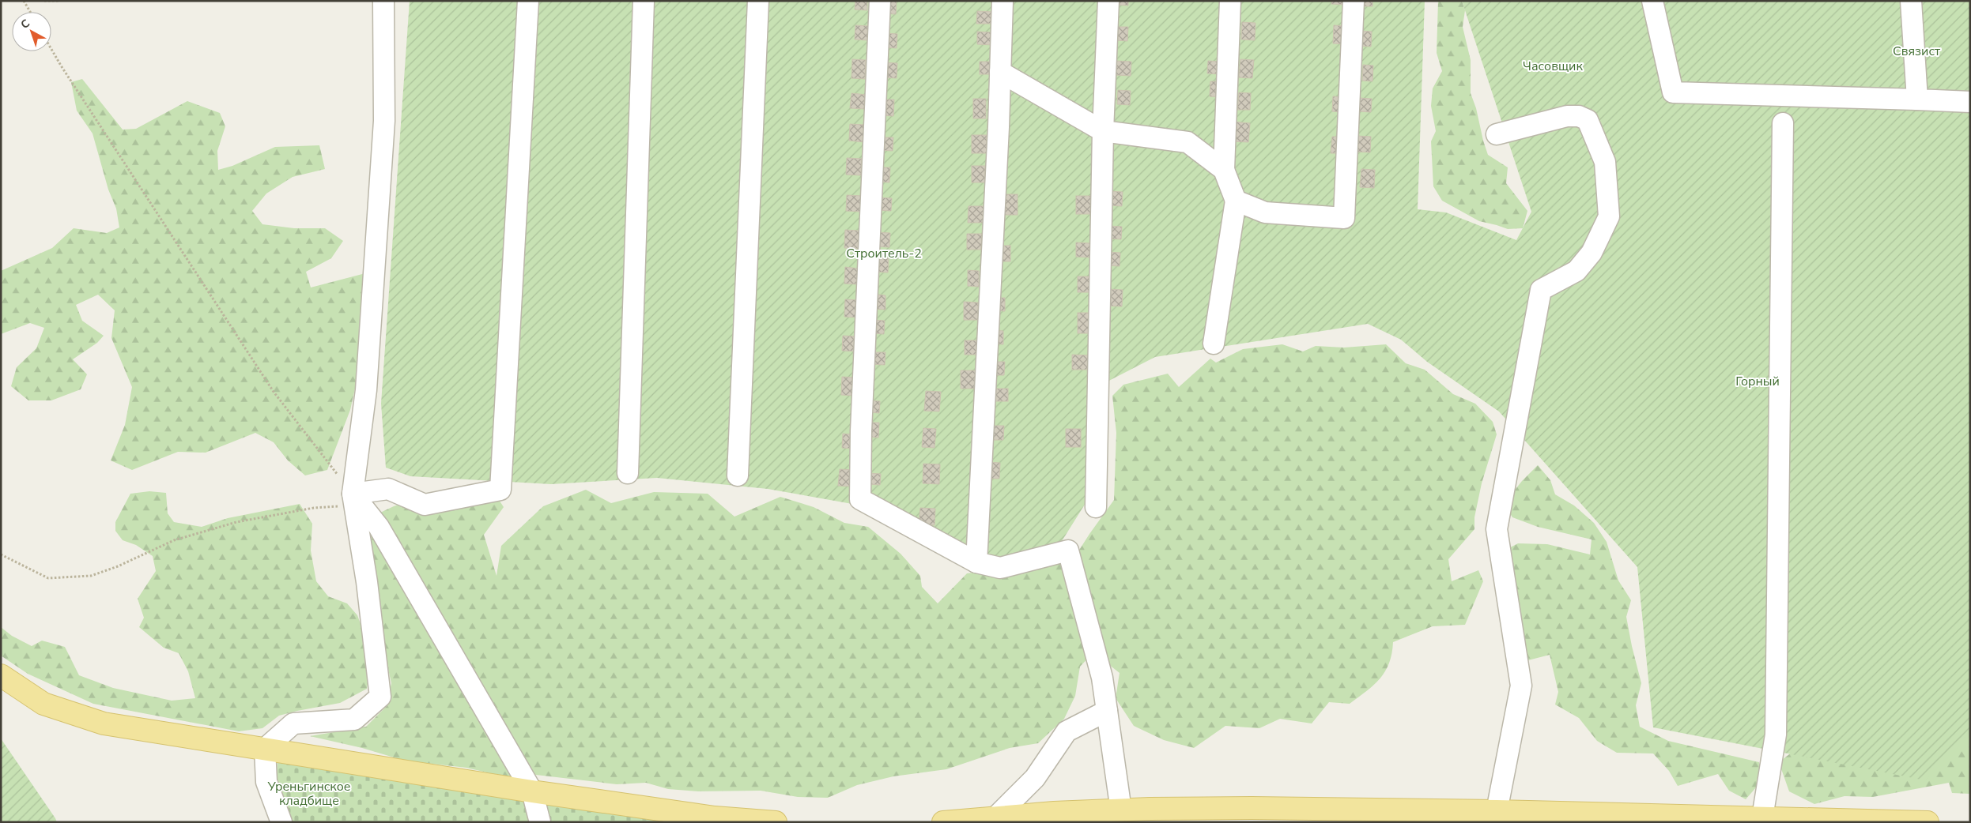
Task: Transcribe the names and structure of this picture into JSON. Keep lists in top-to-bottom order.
{
  "parks": [
    "Связист",
    "Часовщик",
    "Строитель-2",
    "Горный",
    "Уреньгинское кладбище"
  ],
  "north": "top left"
}
